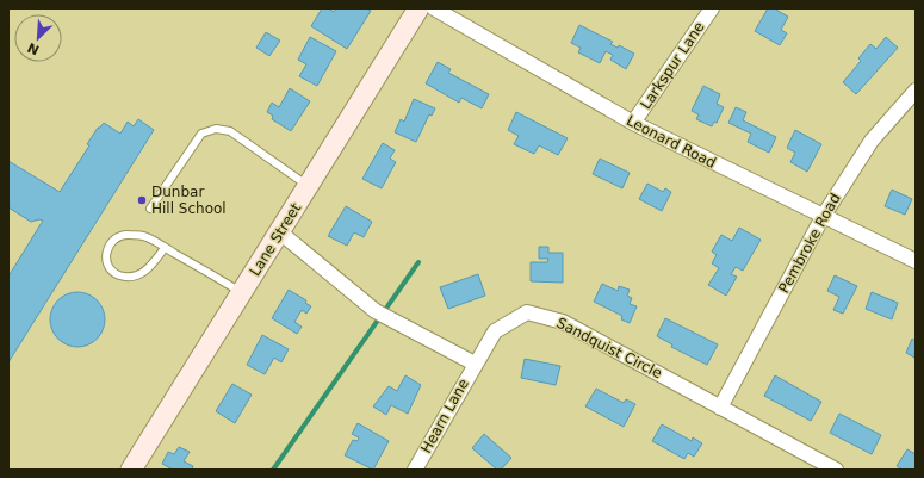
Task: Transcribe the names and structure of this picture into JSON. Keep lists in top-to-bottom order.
{
  "streets": {
    "street": [
      "Larkspur Lane",
      "Leonard Road",
      "Lane Street",
      "Pembroke Road",
      "Sandquist Circle",
      "Hearn Lane"
    ]
  },
  "crossings": [
    ["Larkspur Lane", "Leonard Road"],
    ["Leonard Road", "Pembroke Road"],
    ["Pembroke Road", "Sandquist Circle"],
    ["Sandquist Circle", "Hearn Lane"]
  ],
  "places": ["Dunbar Hill School"],
  "north": "bottom left"
}
